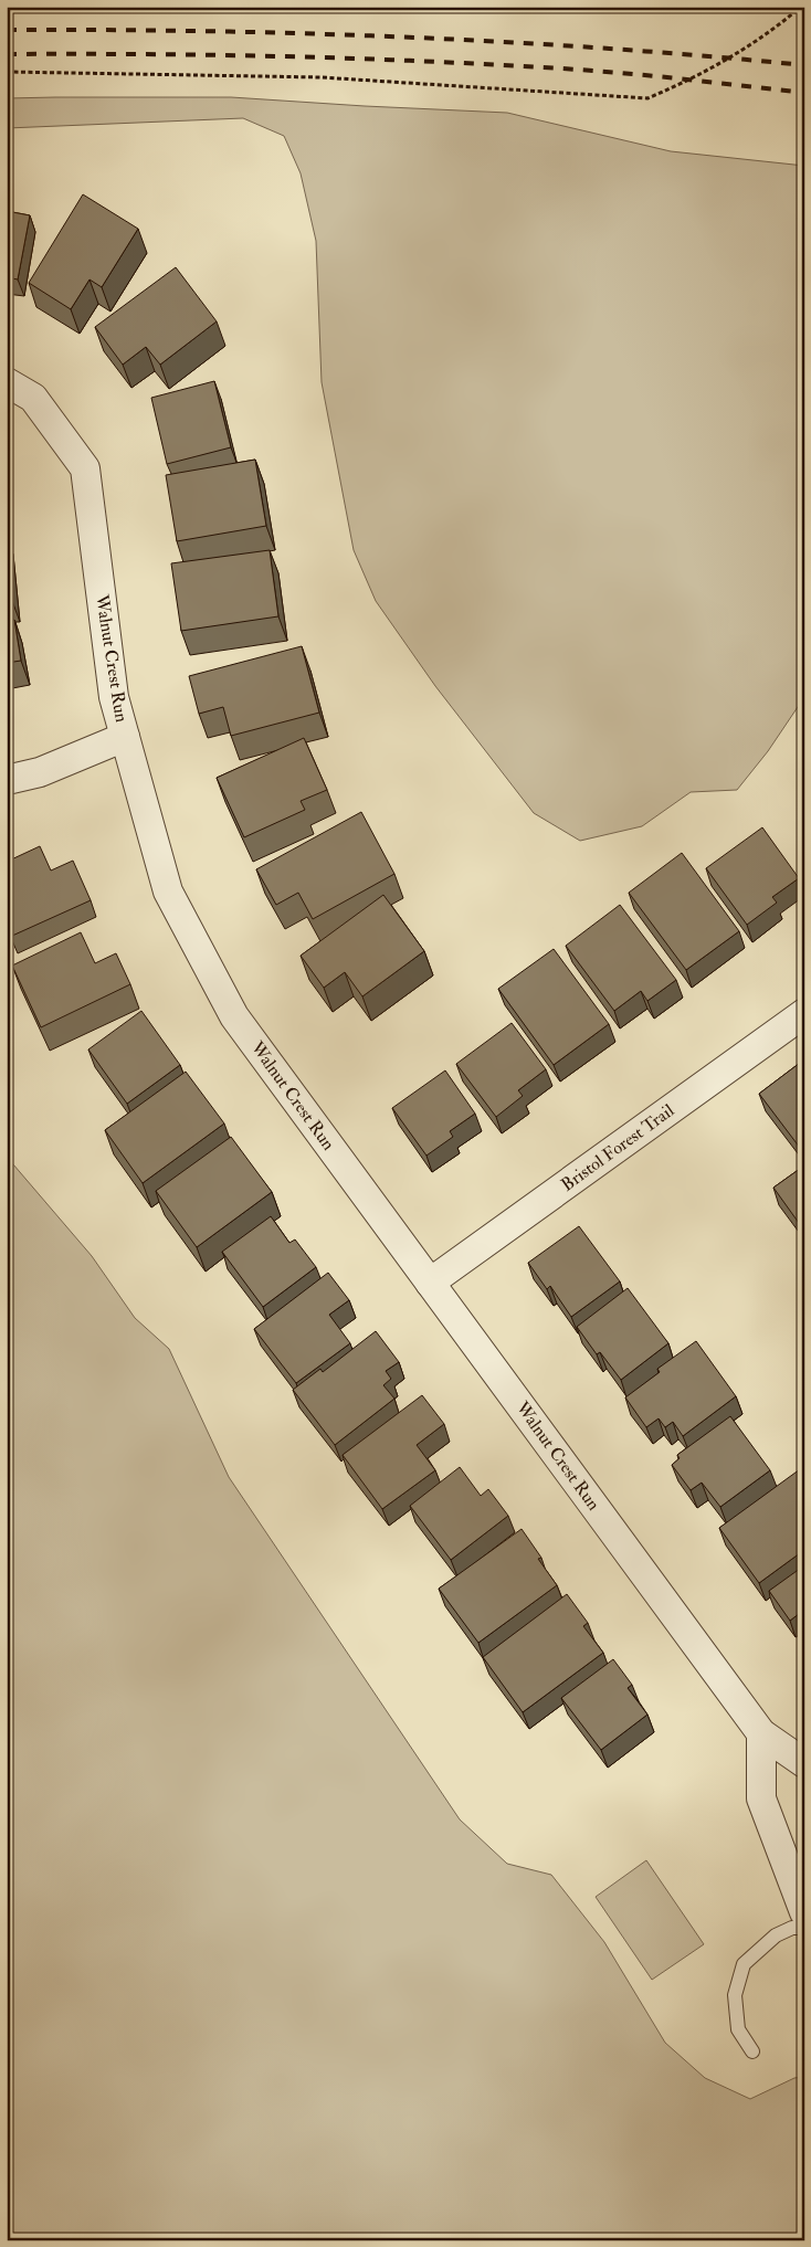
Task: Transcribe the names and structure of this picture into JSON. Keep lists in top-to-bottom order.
{
  "streets": {
    "street": ["Walnut Crest Run", "Bristol Forest Trail"]
  },
  "crossings": [
    ["Walnut Crest Run", "Bristol Forest Trail"]
  ]
}
